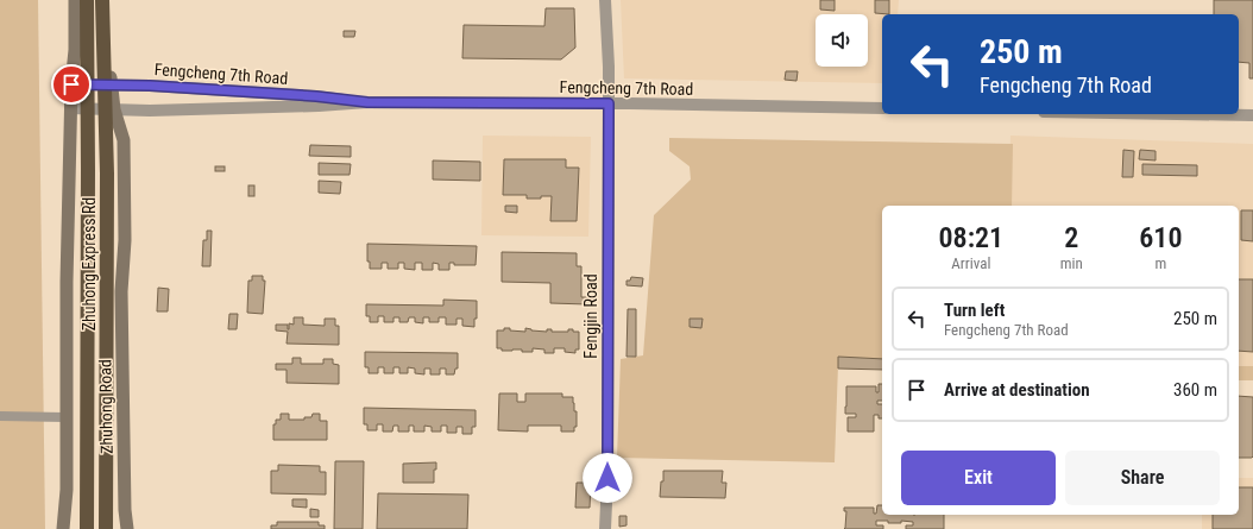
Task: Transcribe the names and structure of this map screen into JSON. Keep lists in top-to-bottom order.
{
  "streets": {
    "highway": ["Zhuhong Express Rd"],
    "main road": ["Zhuhong Road"],
    "street": ["Fengcheng 7th Road", "Fengjin Road"]
  },
  "crossings": [
    ["Fengcheng 7th Road", "Fengjin Road"],
    ["Fengcheng 7th Road", "Zhuhong Road"]
  ],
  "page": {
    "turn": ["250 m", "Fengcheng 7th Road"],
    "eta": [
      "08:21",
      "Arrival",
      "2",
      "min",
      "610",
      "m"
    ],
    "list": [
      {
        "name": "Turn left",
        "note": "Fengcheng 7th Road",
        "value": "250 m"
      },
      {
        "name": "Arrive at destination",
        "value": "360 m"
      }
    ],
    "buttons": ["Exit", "Share"]
  }
}
